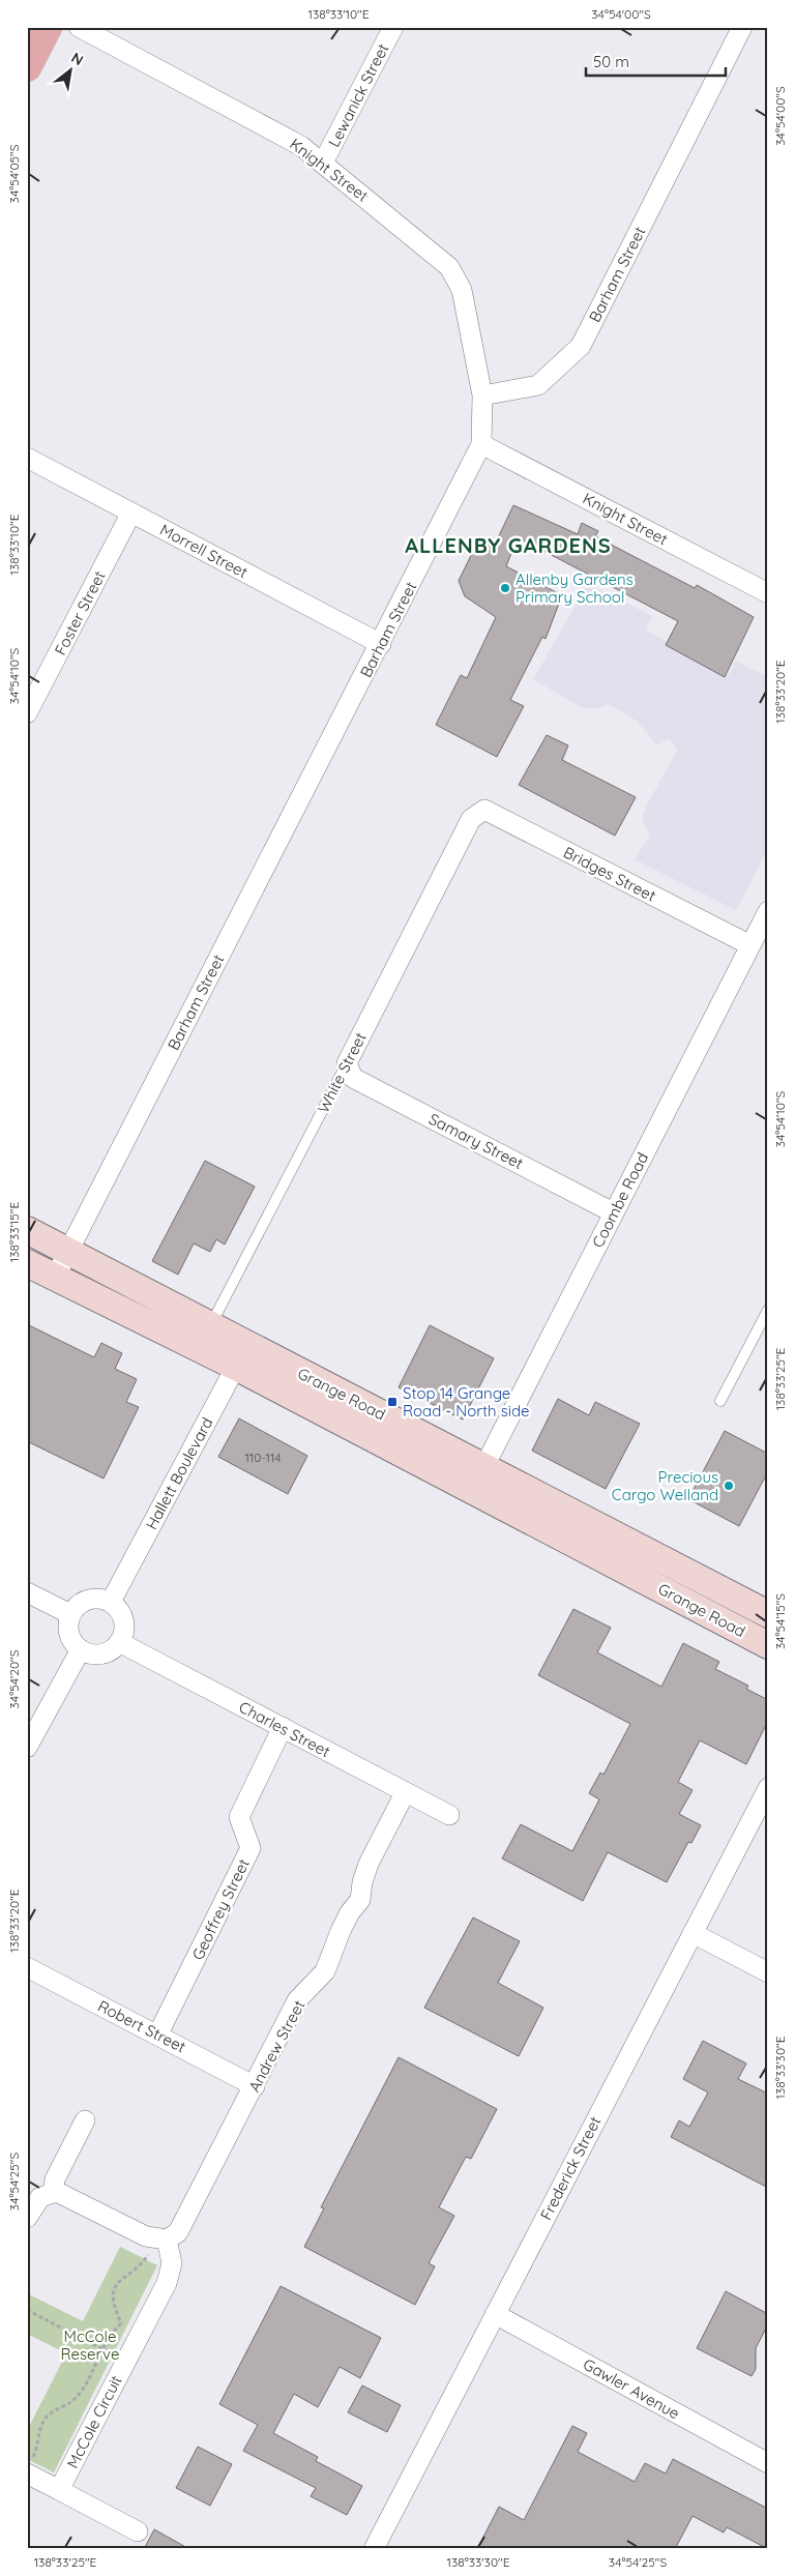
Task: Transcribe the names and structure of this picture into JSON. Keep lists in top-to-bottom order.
{
  "streets": {
    "main road": ["Grange Road"],
    "street": [
      "Lewanick Street",
      "Knight Street",
      "Barham Street",
      "Morrell Street",
      "Foster Street",
      "Bridges Street",
      "White Street",
      "Samary Street",
      "Coombe Road",
      "Hallett Boulevard",
      "Charles Street",
      "Geoffrey Street",
      "Robert Street",
      "Andrew Street",
      "Frederick Street",
      "Gawler Avenue",
      "McCole Circuit"
    ]
  },
  "crossings": [
    ["Lewanick Street", "Knight Street"],
    ["Knight Street", "Barham Street"],
    ["Barham Street", "Morrell Street"],
    ["Barham Street", "Grange Road"],
    ["Morrell Street", "Foster Street"],
    ["Bridges Street", "White Street"],
    ["Bridges Street", "Coombe Road"],
    ["White Street", "Samary Street"],
    ["White Street", "Grange Road"],
    ["Samary Street", "Coombe Road"],
    ["Coombe Road", "Grange Road"],
    ["Grange Road", "Hallett Boulevard"],
    ["Hallett Boulevard", "Charles Street"],
    ["Charles Street", "Geoffrey Street"],
    ["Charles Street", "Andrew Street"],
    ["Geoffrey Street", "Robert Street"],
    ["Robert Street", "Andrew Street"],
    ["Andrew Street", "McCole Circuit"],
    ["Frederick Street", "Gawler Avenue"]
  ],
  "districts": ["ALLENBY GARDENS"],
  "parks": ["McCole Reserve"],
  "places": {
    "other": ["Allenby Gardens Primary School", "Precious Cargo Welland"],
    "transit": ["Stop 14 Grange Road - North side"]
  },
  "house_numbers": ["110-114"],
  "scale_bar": "50 m",
  "north": "top right",
  "coordinates": [
    "138°33'10\"E",
    "34°54'00\"S",
    "34°54'05\"S",
    "34°54'10\"S",
    "138°33'20\"E",
    "138°33'15\"E",
    "138°33'25\"E",
    "34°54'15\"S",
    "34°54'20\"S",
    "138°33'30\"E",
    "34°54'25\"S"
  ]
}
